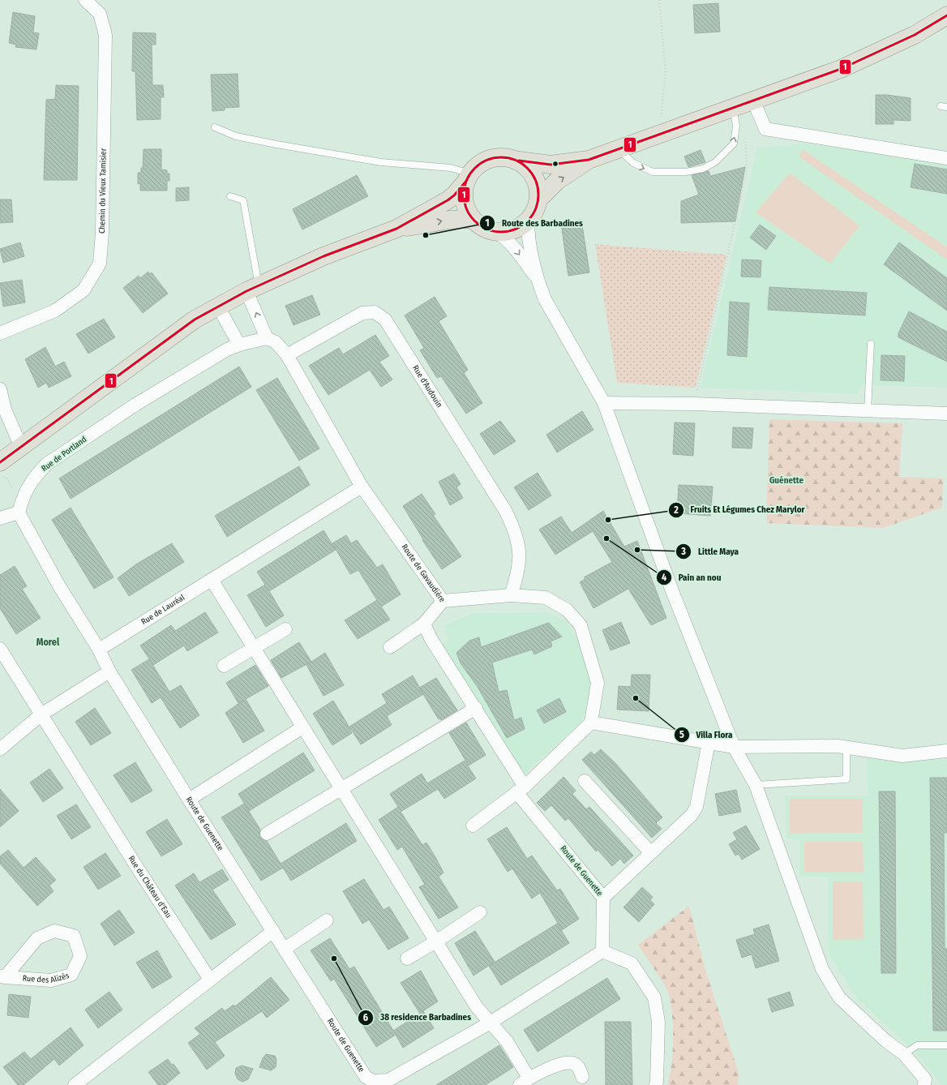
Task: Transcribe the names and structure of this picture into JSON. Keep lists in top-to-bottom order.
{
  "streets": {
    "street": [
      "Chemin du Vieux Tamisier",
      "Rue d'Audouin",
      "Rue de Portland",
      "Route de Gavaudière",
      "Rue de Lauréal",
      "Route de Guenette",
      "Rue du Château d'Eau",
      "Rue des Alizés"
    ]
  },
  "crossings": [
    ["Rue d'Audouin", "Route de Gavaudière"],
    ["Rue de Portland", "Route de Gavaudière"],
    ["Route de Gavaudière", "Rue de Lauréal"]
  ],
  "districts": ["Guénette", "Morel"],
  "places": [
    "Route des Barbadines",
    "Fruits Et Légumes Chez Marylor",
    "Pain an nou",
    "Little Maya",
    "Villa Flora",
    "38 residence Barbadines"
  ],
  "lines": ["transit line 1"]
}
